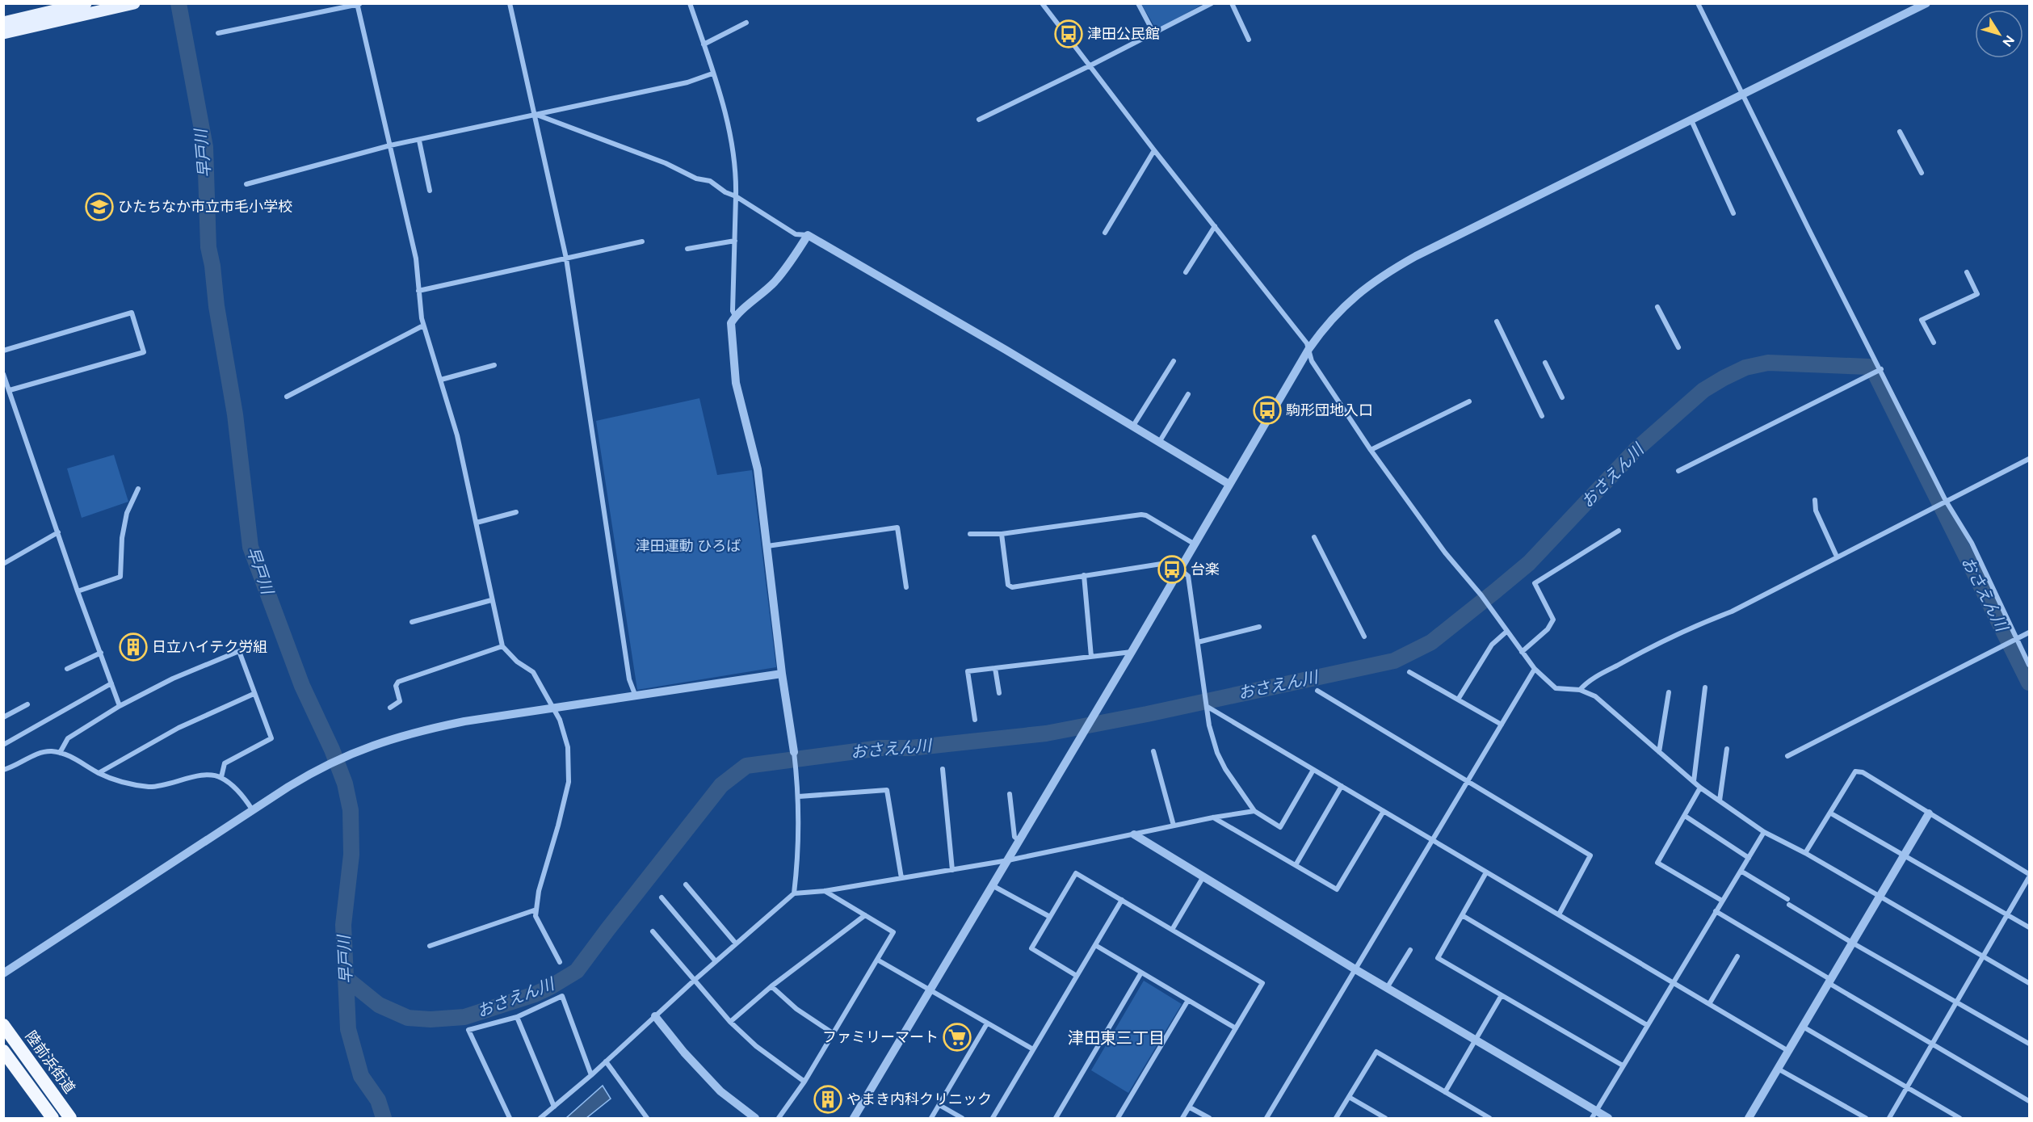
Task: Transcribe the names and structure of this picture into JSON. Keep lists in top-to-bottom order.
{
  "streets": {
    "highway": ["陸前浜街道"]
  },
  "districts": ["津田東三丁目"],
  "water": ["早戸川", "おさえん川"],
  "parks": ["津田運動 ひろば"],
  "places": {
    "bus stop": ["津田公民館", "駒形団地入口", "台楽"],
    "school or university": ["ひたちなか市立市毛小学校"],
    "building": ["日立ハイテク労組", "やまき内科クリニック"],
    "supermarket": ["ファミリーマート"]
  },
  "north": "bottom right"
}
